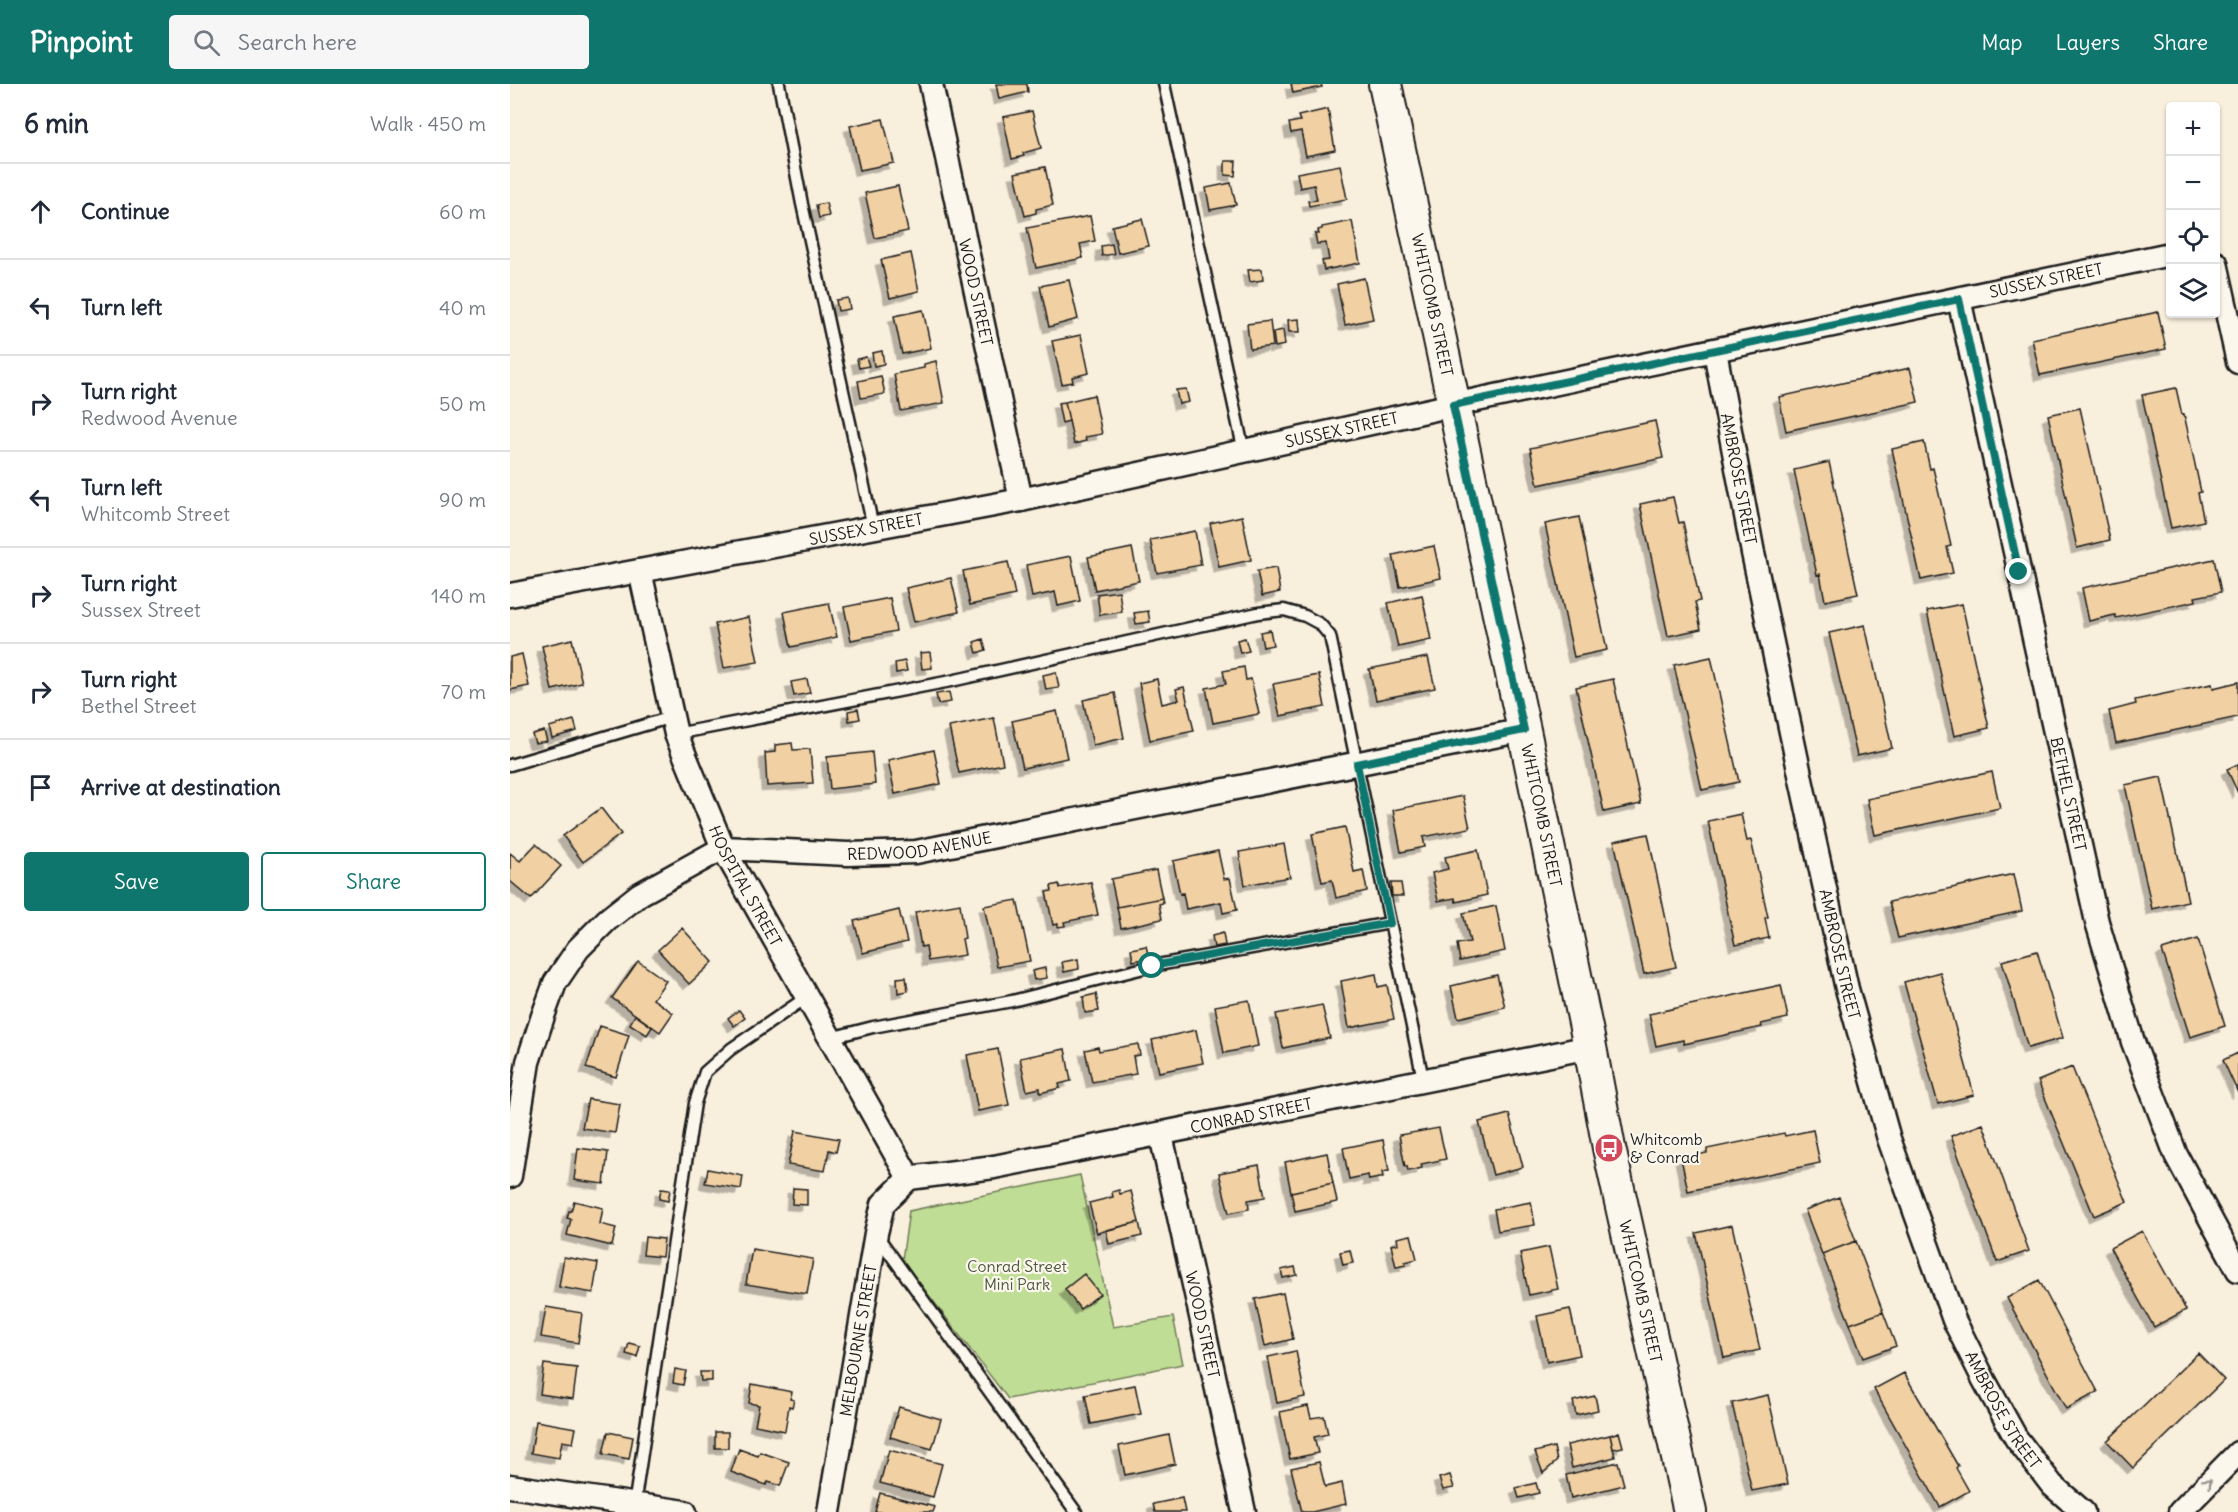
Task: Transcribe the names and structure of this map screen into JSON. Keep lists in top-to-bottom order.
{
  "streets": {
    "street": [
      "SUSSEX STREET",
      "WOOD STREET",
      "WHITCOMB STREET",
      "AMBROSE STREET",
      "BETHEL STREET",
      "REDWOOD AVENUE",
      "HOSPITAL STREET",
      "CONRAD STREET",
      "MELBOURNE STREET"
    ]
  },
  "crossings": [
    ["SUSSEX STREET", "WOOD STREET"],
    ["SUSSEX STREET", "WHITCOMB STREET"],
    ["SUSSEX STREET", "AMBROSE STREET"],
    ["SUSSEX STREET", "BETHEL STREET"],
    ["SUSSEX STREET", "HOSPITAL STREET"],
    ["WOOD STREET", "CONRAD STREET"],
    ["WHITCOMB STREET", "REDWOOD AVENUE"],
    ["WHITCOMB STREET", "CONRAD STREET"],
    ["REDWOOD AVENUE", "HOSPITAL STREET"],
    ["HOSPITAL STREET", "CONRAD STREET"],
    ["HOSPITAL STREET", "MELBOURNE STREET"],
    ["CONRAD STREET", "MELBOURNE STREET"]
  ],
  "parks": ["Conrad Street Mini Park"],
  "places": {
    "bus stop": ["Whitcomb & Conrad"]
  },
  "page": {
    "header": "Pinpoint",
    "search": "Search here",
    "nav": ["Map", "Layers", "Share"],
    "heading": ["6 min", "Walk · 450 m"],
    "map_buttons": ["+", "−"],
    "list": [
      ["Continue", "60 m"],
      ["Turn left", "40 m"],
      ["Turn right", "Redwood Avenue", "50 m"],
      ["Turn left", "Whitcomb Street", "90 m"],
      ["Turn right", "Sussex Street", "140 m"],
      ["Turn right", "Bethel Street", "70 m"],
      "Arrive at destination"
    ],
    "buttons": ["Save", "Share"]
  }
}
